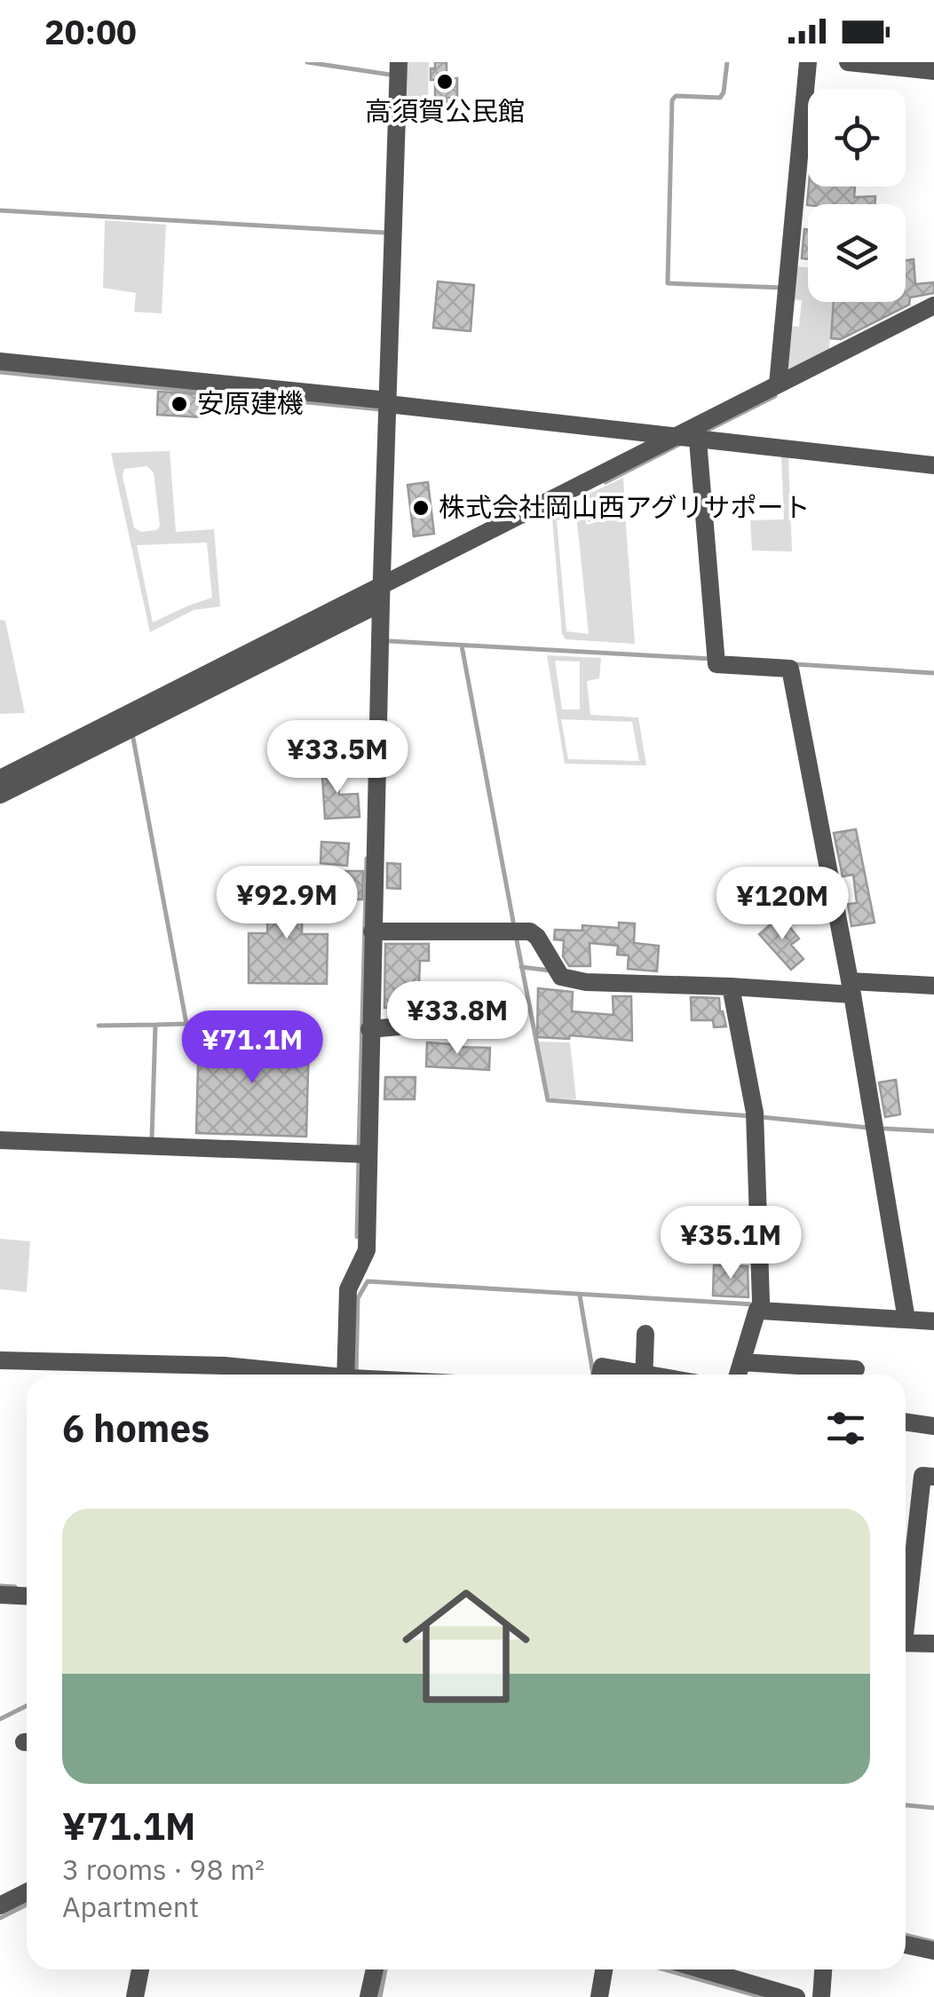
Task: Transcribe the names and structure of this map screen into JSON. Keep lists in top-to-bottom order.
{
  "places": ["高須賀公民館", "安原建機", "株式会社岡山西アグリサポート"],
  "page": {
    "status": "20:00",
    "price": [
      "¥33.5M",
      "¥92.9M",
      "¥120M",
      "¥33.8M",
      "¥71.1M",
      "¥35.1M"
    ],
    "heading": "6 homes",
    "list": [
      {
        "name": "¥71.1M",
        "note": "3 rooms · 98 m² · Apartment"
      }
    ]
  }
}
